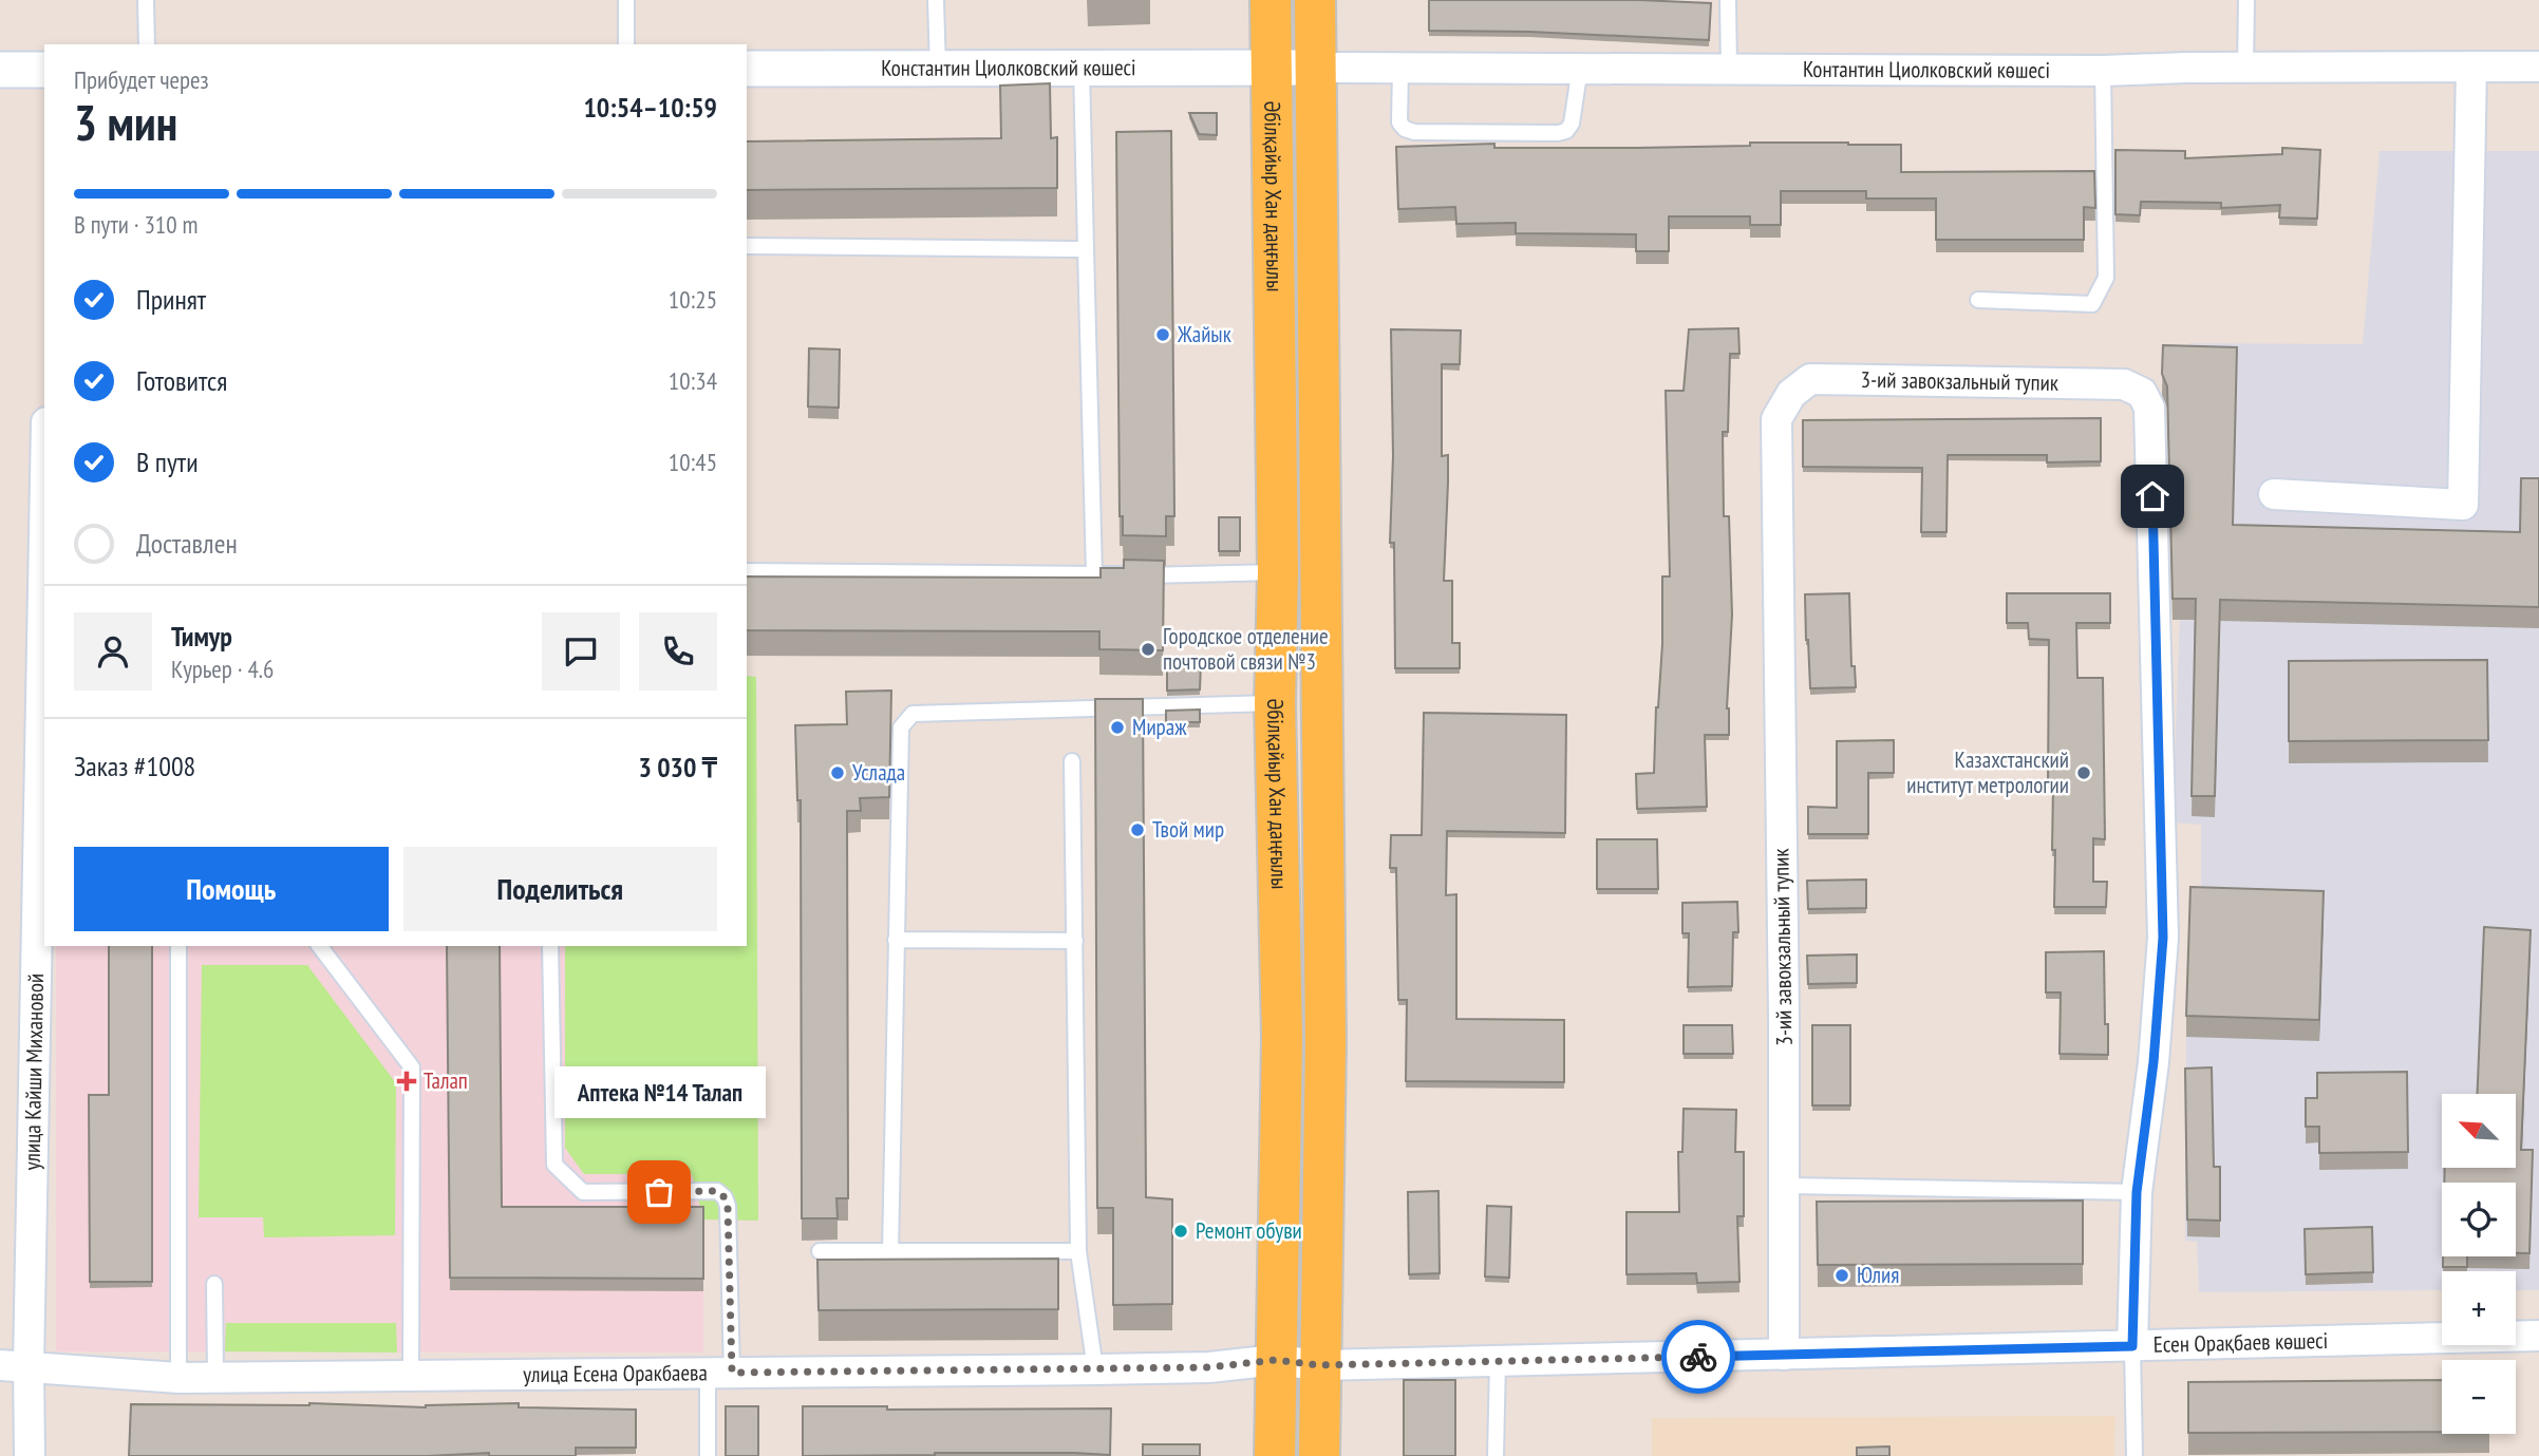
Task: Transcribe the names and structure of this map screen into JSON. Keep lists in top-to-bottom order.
{
  "streets": {
    "main road": ["Әбілқайыр Хан даңғылы"],
    "street": [
      "Константин Циолковский көшесі",
      "Контантин Циолковский көшесі",
      "3-ий завокзальный тупик",
      "улица Кайши Михановой",
      "Есен Орақбаев көшесі",
      "улица Есена Оракбаева"
    ]
  },
  "crossings": [
    ["Константин Циолковский көшесі", "Контантин Циолковский көшесі"],
    ["Константин Циолковский көшесі", "Әбілқайыр Хан даңғылы"],
    ["Контантин Циолковский көшесі", "Әбілқайыр Хан даңғылы"],
    ["Әбілқайыр Хан даңғылы", "Есен Орақбаев көшесі"],
    ["Әбілқайыр Хан даңғылы", "улица Есена Оракбаева"],
    ["3-ий завокзальный тупик", "Есен Орақбаев көшесі"],
    ["улица Кайши Михановой", "улица Есена Оракбаева"],
    ["Есен Орақбаев көшесі", "улица Есена Оракбаева"]
  ],
  "places": {
    "other": [
      "Жайык",
      "Городское отделение почтовой связи №3",
      "Мираж",
      "Услада",
      "Казахстанский институт метрологии",
      "Твой мир",
      "Аптека №14 Талап",
      "Ремонт обуви",
      "Юлия"
    ],
    "health": ["Талап"]
  },
  "north": "top left",
  "page": {
    "heading": ["3 мин", "Прибудет через", "10:54–10:59"],
    "panel": [
      "Тимур",
      "Курьер · 4.6",
      "Заказ #1008",
      "3 030 ₸"
    ],
    "bar": "В пути · 310 m",
    "list": [
      ["Принят", "10:25"],
      ["Готовится", "10:34"],
      ["В пути", "10:45"],
      "Доставлен"
    ],
    "buttons": ["Помощь", "Поделиться"],
    "bubble": "Аптека №14 Талап",
    "map_buttons": ["+", "−"]
  }
}
